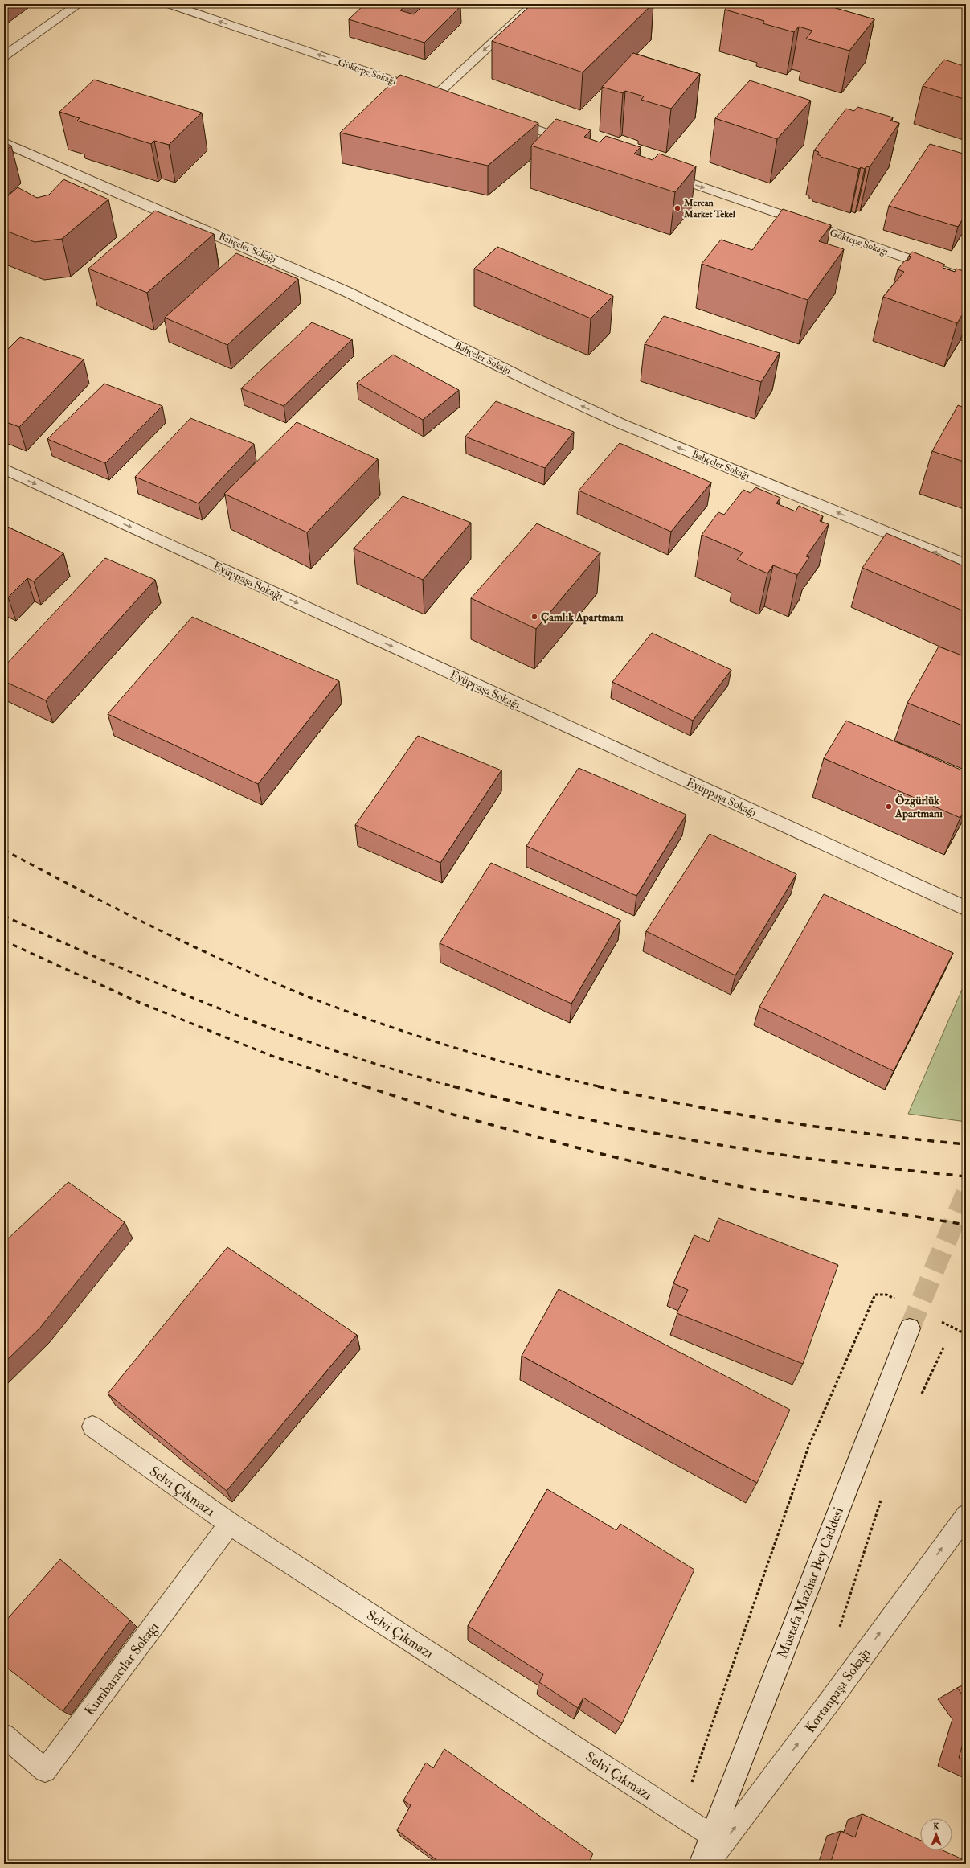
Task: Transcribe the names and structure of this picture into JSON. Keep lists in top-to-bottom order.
{
  "streets": {
    "street": [
      "Göktepe Sokağı",
      "Bahçeler Sokağı",
      "Eyüppaşa Sokağı",
      "Selvi Çıkmazı",
      "Mustafa Mazhar Bey Caddesi",
      "Kumbaracılar Sokağı",
      "Kortanpaşa Sokağı"
    ]
  },
  "crossings": [
    ["Selvi Çıkmazı", "Mustafa Mazhar Bey Caddesi"],
    ["Selvi Çıkmazı", "Kumbaracılar Sokağı"]
  ],
  "one_way": ["Bahçeler Sokağı", "Eyüppaşa Sokağı", "Kortanpaşa Sokağı"],
  "places": ["Mercan Market Tekel", "Çamlık Apartmanı", "Özgürlük Apartmanı"],
  "north": "top"
}
